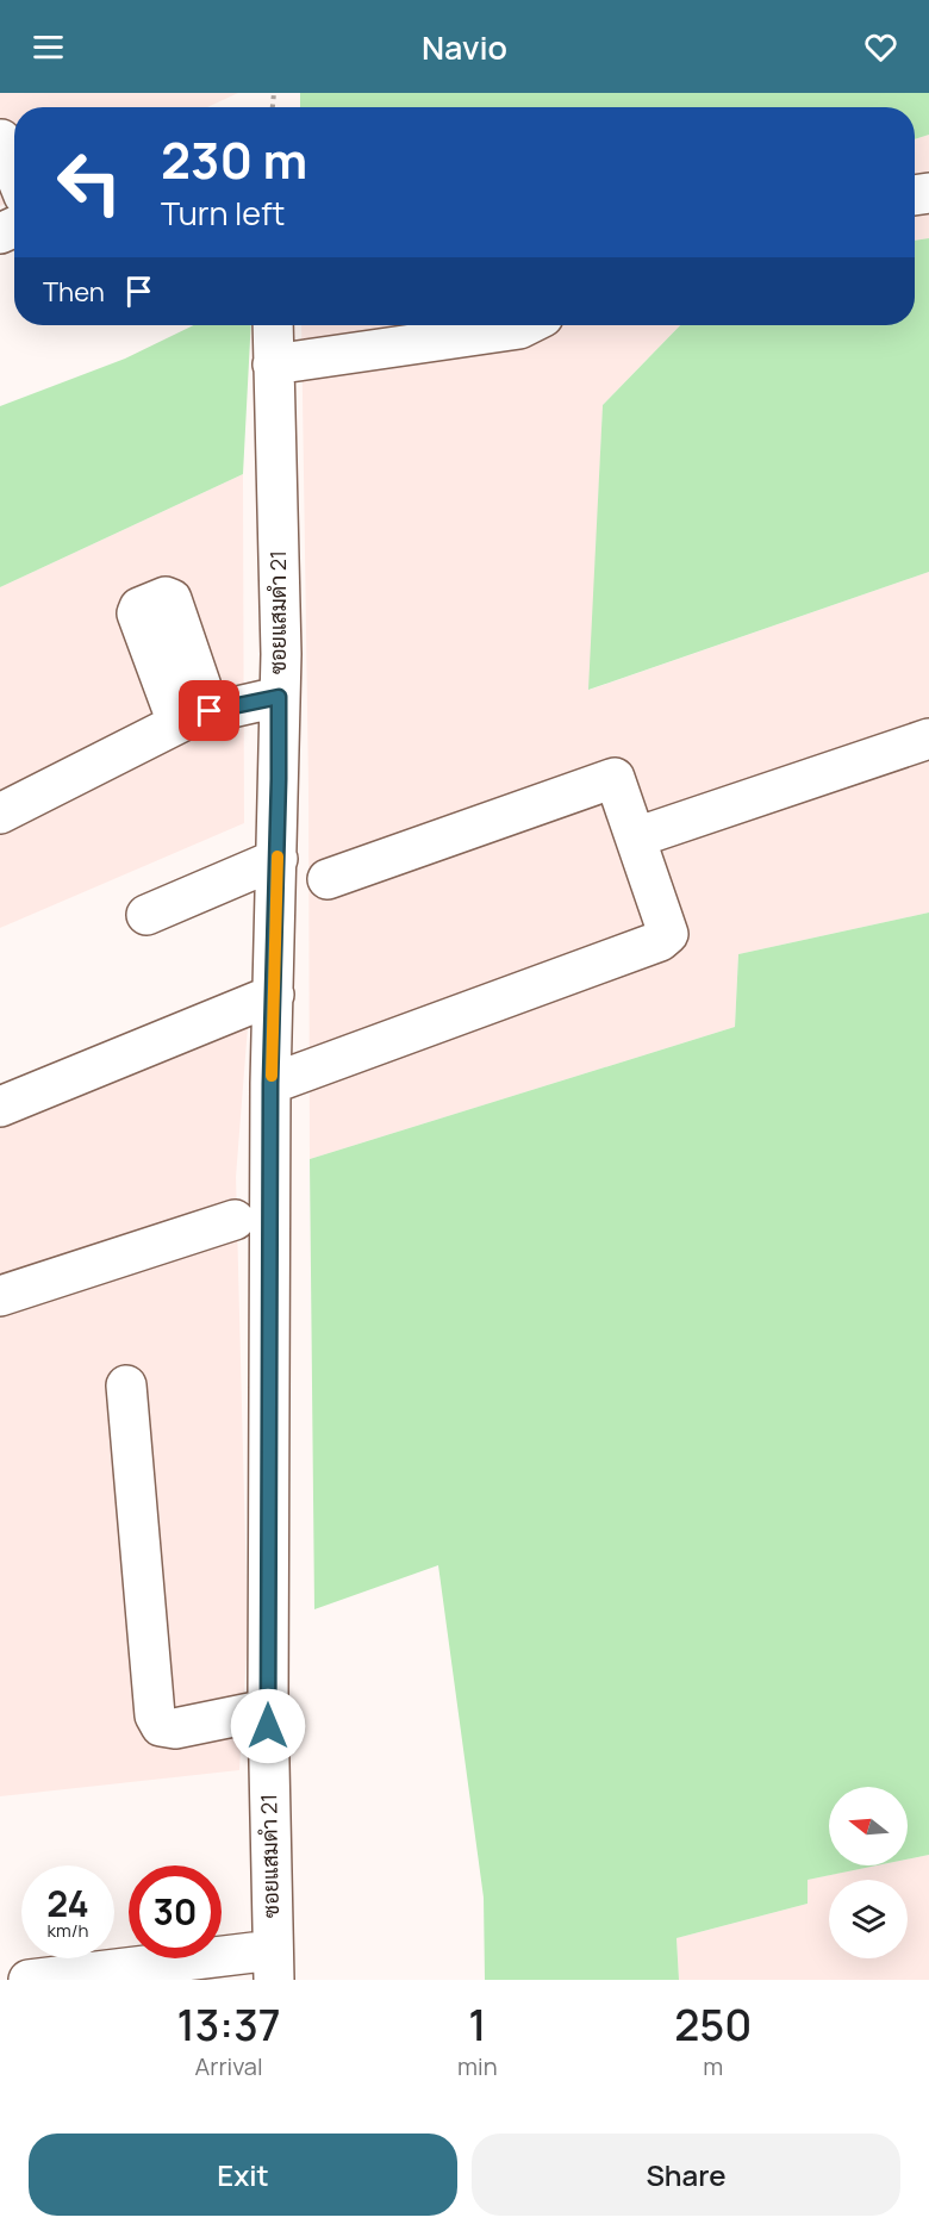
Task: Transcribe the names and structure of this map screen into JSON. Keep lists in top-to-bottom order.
{
  "streets": {
    "street": ["ซอยแสมดำ 21"]
  },
  "north": "left",
  "page": {
    "header": "Navio",
    "turn": ["230 m", "Turn left"],
    "then": "Then",
    "speed": "24 km/h",
    "limit": "30",
    "eta": [
      "13:37",
      "Arrival",
      "1",
      "min",
      "250",
      "m"
    ],
    "buttons": ["Exit", "Share"]
  }
}
